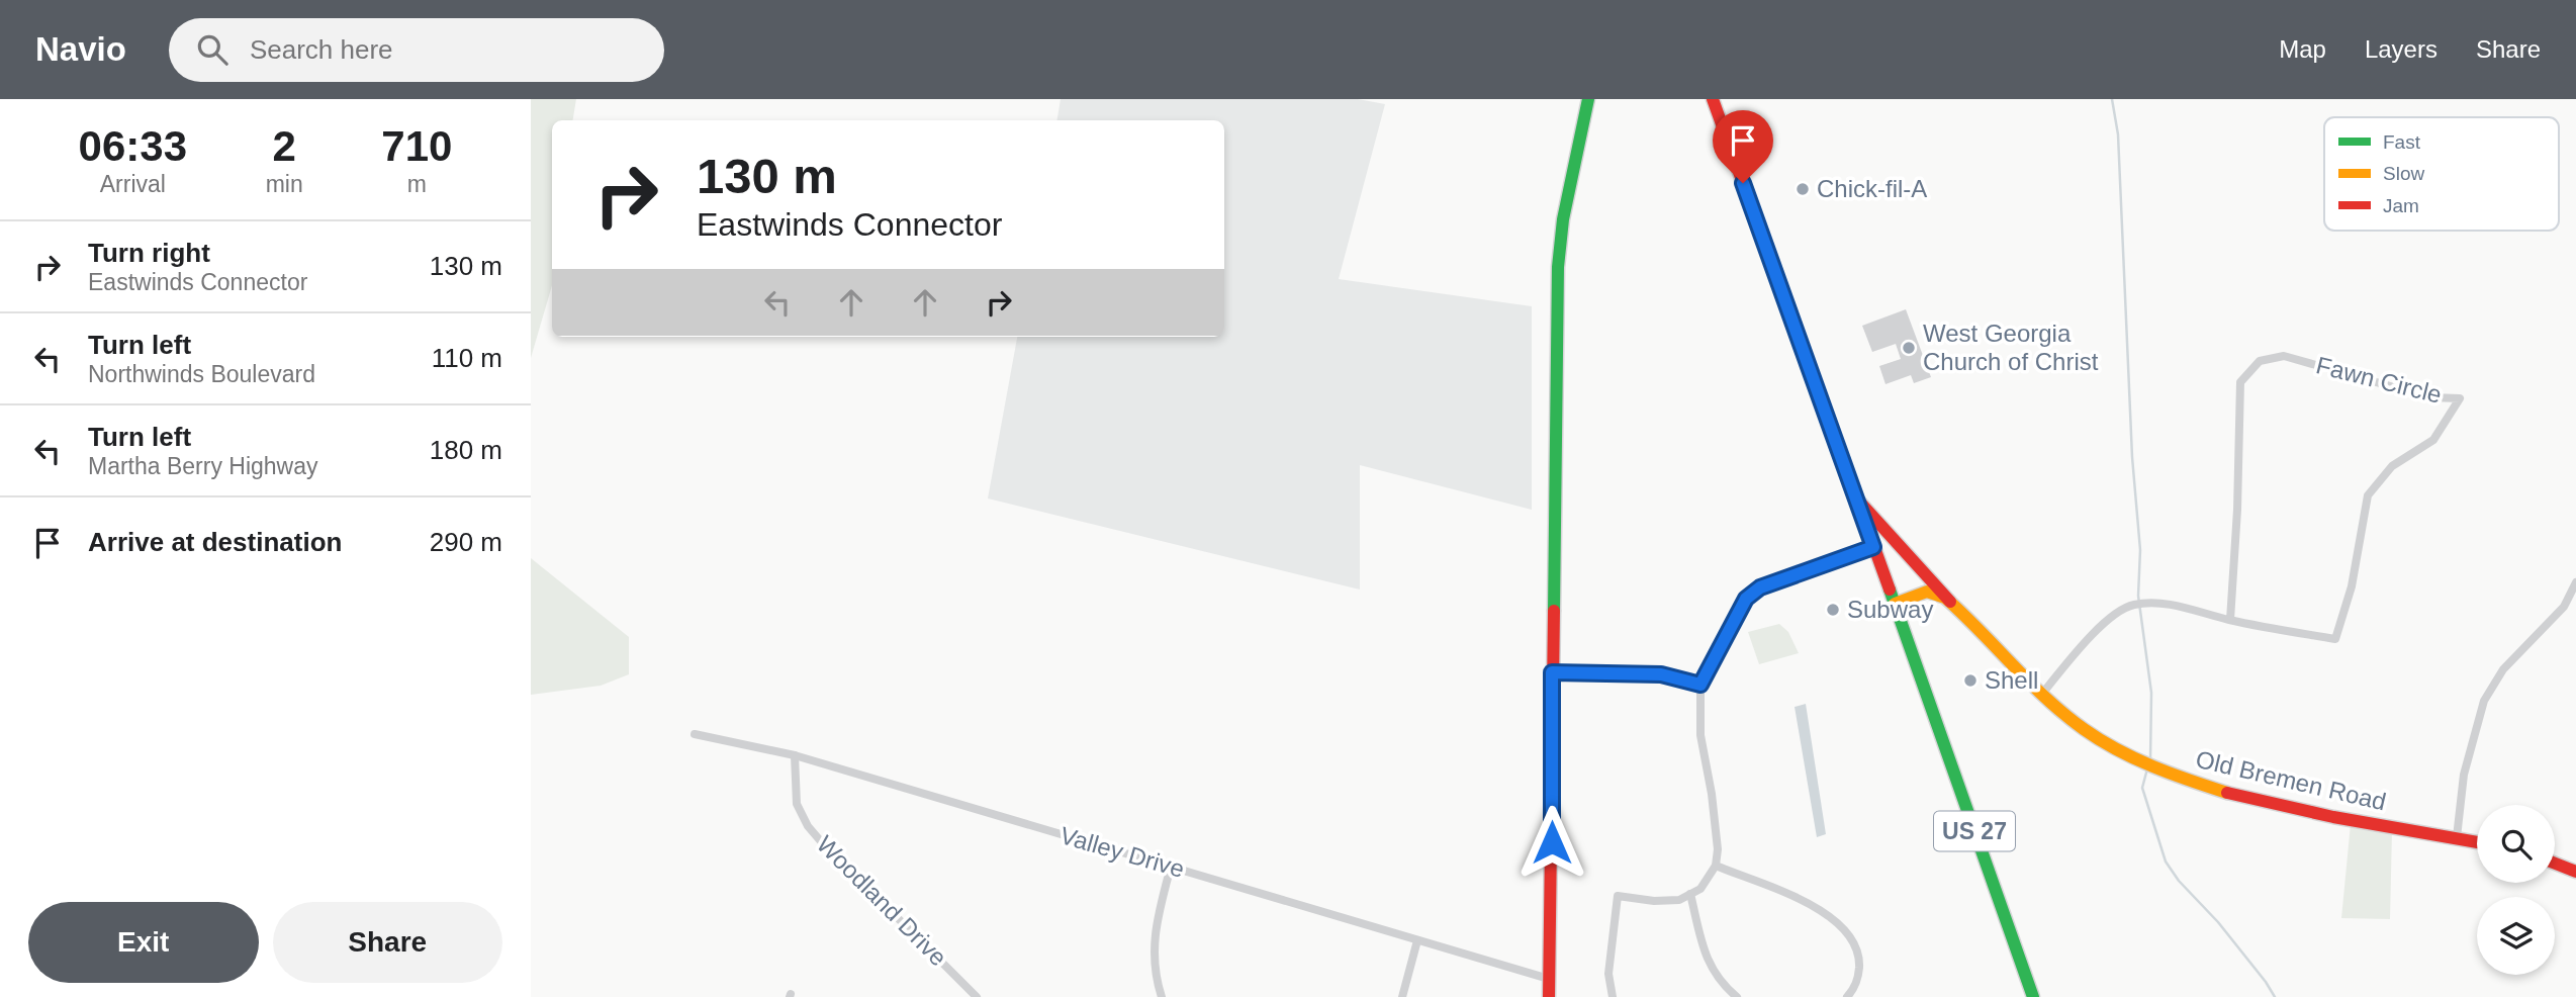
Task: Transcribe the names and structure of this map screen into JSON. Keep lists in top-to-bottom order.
{
  "streets": {
    "main road": ["Old Bremen Road", "US 27"],
    "street": ["Fawn Circle", "Valley Drive", "Woodland Drive"]
  },
  "crossings": [
    ["Fawn Circle", "Old Bremen Road"],
    ["Old Bremen Road", "US 27"],
    ["Valley Drive", "Woodland Drive"]
  ],
  "places": [
    "Chick-fil-A",
    "West Georgia Church of Christ",
    "Subway",
    "Shell"
  ],
  "legend": ["Fast", "Slow", "Jam"],
  "page": {
    "header": "Navio",
    "search": "Search here",
    "nav": ["Map", "Layers", "Share"],
    "eta": [
      "06:33",
      "Arrival",
      "2",
      "min",
      "710",
      "m"
    ],
    "turn": ["130 m", "Eastwinds Connector"],
    "list": [
      {
        "name": "Turn right",
        "note": "Eastwinds Connector",
        "value": "130 m"
      },
      {
        "name": "Turn left",
        "note": "Northwinds Boulevard",
        "value": "110 m"
      },
      {
        "name": "Turn left",
        "note": "Martha Berry Highway",
        "value": "180 m"
      },
      {
        "name": "Arrive at destination",
        "value": "290 m"
      }
    ],
    "buttons": ["Exit", "Share"]
  }
}
